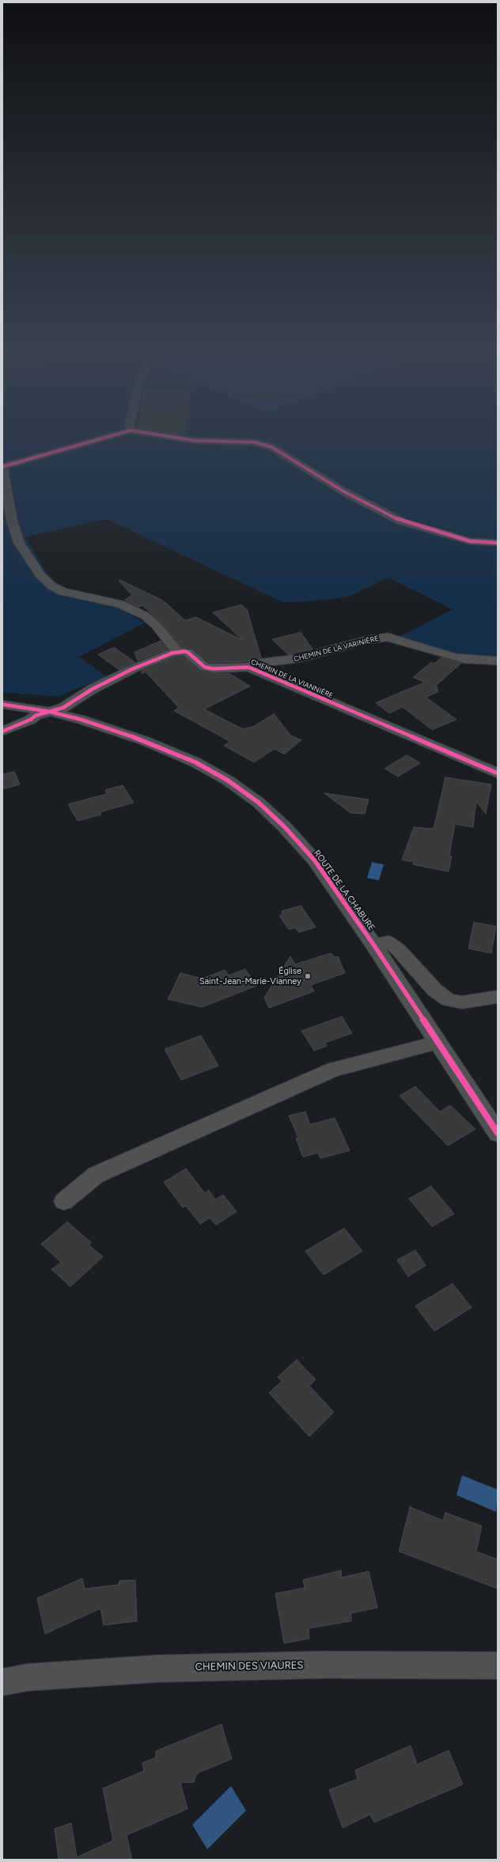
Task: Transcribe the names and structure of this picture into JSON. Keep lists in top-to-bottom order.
{
  "streets": {
    "main road": ["ROUTE DE LA CHABURE"],
    "street": ["CHEMIN DE LA VARINIÈRE", "CHEMIN DE LA VIANNIÈRE", "CHEMIN DES VIAURES"]
  },
  "crossings": [
    ["CHEMIN DE LA VARINIÈRE", "CHEMIN DE LA VIANNIÈRE"]
  ],
  "places": ["Église Saint-Jean-Marie-Vianney"]
}
